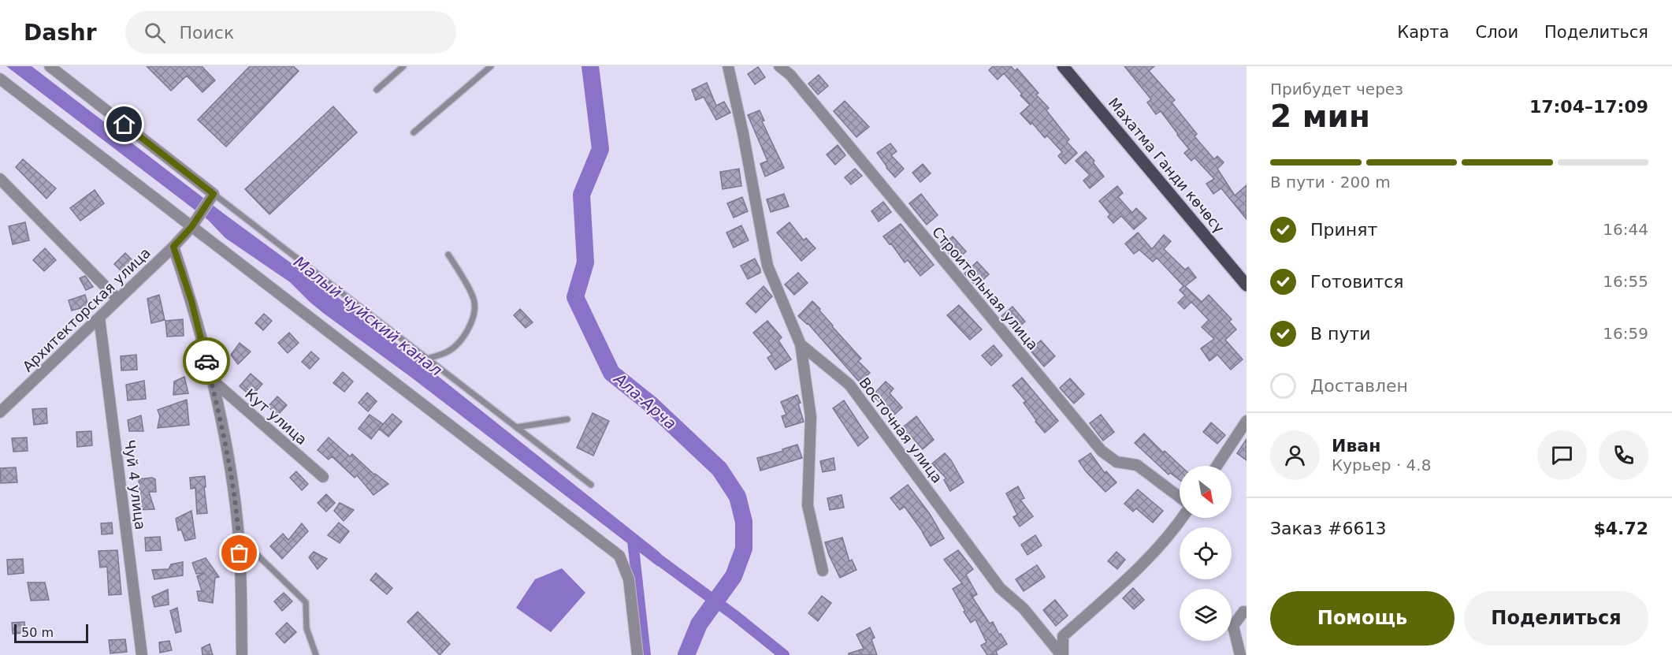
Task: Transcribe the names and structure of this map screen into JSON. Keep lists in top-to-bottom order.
{
  "streets": {
    "main road": ["Махатма Ганди көчөсү"],
    "street": [
      "Строительная улица",
      "Архитекторская улица",
      "Кут улица",
      "Восточная улица",
      "Чуй 4 улица"
    ]
  },
  "crossings": [
    ["Архитекторская улица", "Чуй 4 улица"]
  ],
  "water": ["Малый чуйский канал", "Ала-Арча"],
  "scale_bar": "50 m",
  "north": "bottom right",
  "page": {
    "header": "Dashr",
    "search": "Поиск",
    "nav": ["Карта", "Слои", "Поделиться"],
    "heading": ["2 мин", "Прибудет через", "17:04–17:09"],
    "panel": [
      "Иван",
      "Курьер · 4.8",
      "Заказ #6613",
      "$4.72"
    ],
    "bar": "В пути · 200 m",
    "list": [
      ["Принят", "16:44"],
      ["Готовится", "16:55"],
      ["В пути", "16:59"],
      "Доставлен"
    ],
    "buttons": ["Помощь", "Поделиться"],
    "scale": "50 m"
  }
}
